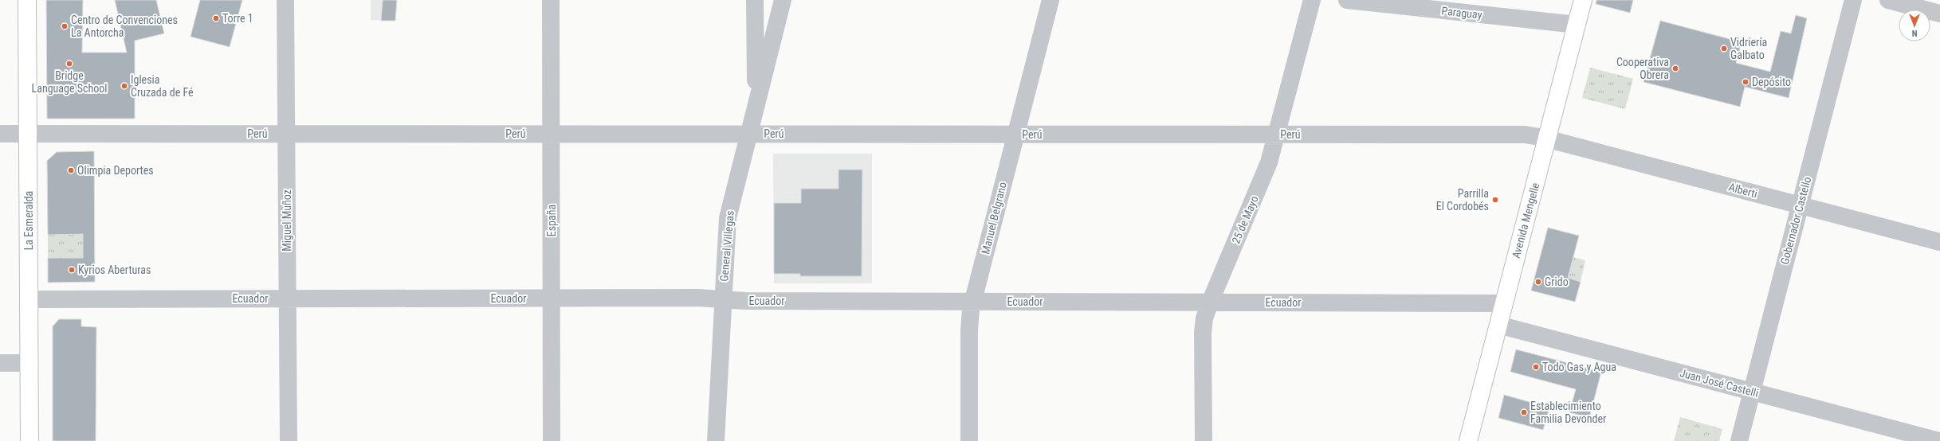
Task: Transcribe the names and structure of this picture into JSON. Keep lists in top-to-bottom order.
{
  "streets": {
    "main road": ["La Esmeralda", "Avenida Mengelle"],
    "street": [
      "Paraguay",
      "Perú",
      "Alberti",
      "Manuel Belgrano",
      "25 de Mayo",
      "Miguel Muñoz",
      "España",
      "Gobernador Castello",
      "General Villegas",
      "Ecuador",
      "Juan José Castelli"
    ]
  },
  "crossings": [
    ["Paraguay", "Avenida Mengelle"],
    ["Perú", "Alberti"],
    ["Perú", "Manuel Belgrano"],
    ["Perú", "25 de Mayo"],
    ["Perú", "La Esmeralda"],
    ["Perú", "Miguel Muñoz"],
    ["Perú", "España"],
    ["Perú", "Avenida Mengelle"],
    ["Perú", "General Villegas"],
    ["Alberti", "Avenida Mengelle"],
    ["Alberti", "Gobernador Castello"],
    ["Manuel Belgrano", "Ecuador"],
    ["25 de Mayo", "Ecuador"],
    ["La Esmeralda", "Ecuador"],
    ["Miguel Muñoz", "Ecuador"],
    ["España", "Ecuador"],
    ["Avenida Mengelle", "Ecuador"],
    ["Avenida Mengelle", "Juan José Castelli"],
    ["Gobernador Castello", "Juan José Castelli"],
    ["General Villegas", "Ecuador"]
  ],
  "places": [
    "Torre 1",
    "Centro de Convenciones La Antorcha",
    "Vidriería Galbato",
    "Bridge Language School",
    "Cooperativa Obrera",
    "Depósito",
    "Iglesia Cruzada de Fé",
    "Olimpia Deportes",
    "Parrilla El Cordobés",
    "Kyrios Aberturas",
    "Grido",
    "Todo Gas y Agua",
    "Establecimiento Familia Devonder"
  ],
  "north": "bottom"
}
